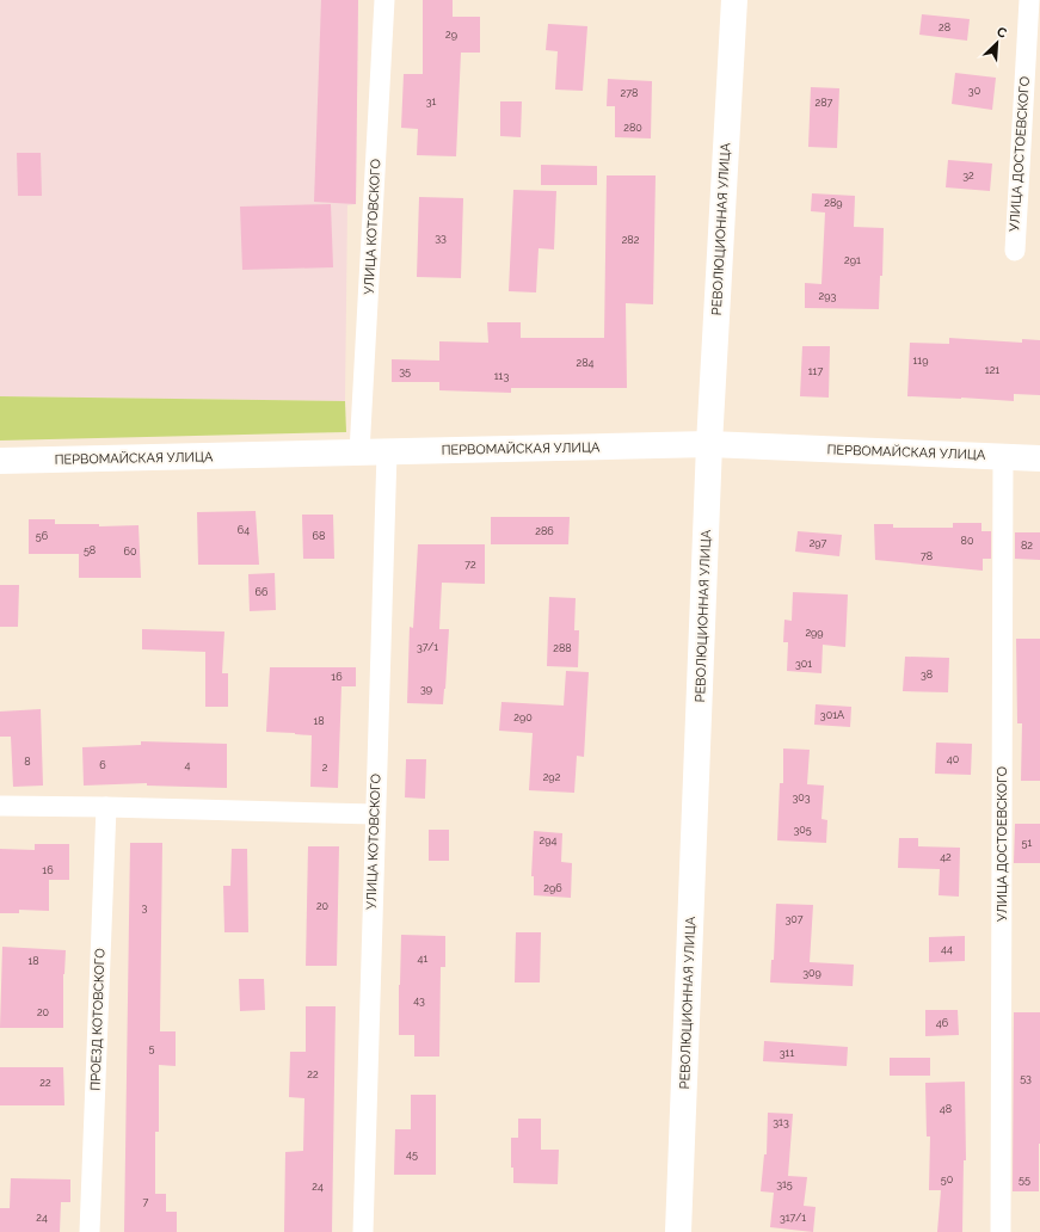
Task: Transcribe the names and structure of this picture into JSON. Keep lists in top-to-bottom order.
{
  "streets": {
    "street": [
      "УЛИЦА ДОСТОЕВСКОГО",
      "УЛИЦА КОТОВСКОГО",
      "РЕВОЛЮЦИОННАЯ УЛИЦА",
      "ПЕРВОМАЙСКАЯ УЛИЦА",
      "ПРОЕЗД КОТОВСКОГО"
    ]
  },
  "crossings": [
    ["УЛИЦА ДОСТОЕВСКОГО", "ПЕРВОМАЙСКАЯ УЛИЦА"],
    ["УЛИЦА КОТОВСКОГО", "ПЕРВОМАЙСКАЯ УЛИЦА"],
    ["РЕВОЛЮЦИОННАЯ УЛИЦА", "ПЕРВОМАЙСКАЯ УЛИЦА"]
  ],
  "house_numbers": [
    "28",
    "29",
    "30",
    "278",
    "31",
    "287",
    "280",
    "32",
    "289",
    "33",
    "282",
    "291",
    "293",
    "119",
    "284",
    "121",
    "35",
    "117",
    "113",
    "64",
    "286",
    "56",
    "68",
    "80",
    "297",
    "82",
    "58",
    "60",
    "78",
    "72",
    "66",
    "299",
    "37/1",
    "288",
    "301",
    "38",
    "16",
    "39",
    "301А",
    "290",
    "18",
    "40",
    "8",
    "6",
    "4",
    "2",
    "292",
    "303",
    "305",
    "294",
    "51",
    "42",
    "16",
    "296",
    "20",
    "3",
    "307",
    "44",
    "41",
    "18",
    "309",
    "43",
    "20",
    "46",
    "5",
    "311",
    "22",
    "53",
    "22",
    "48",
    "313",
    "45",
    "50",
    "55",
    "315",
    "24",
    "7",
    "24",
    "317/1"
  ],
  "north": "top right"
}
